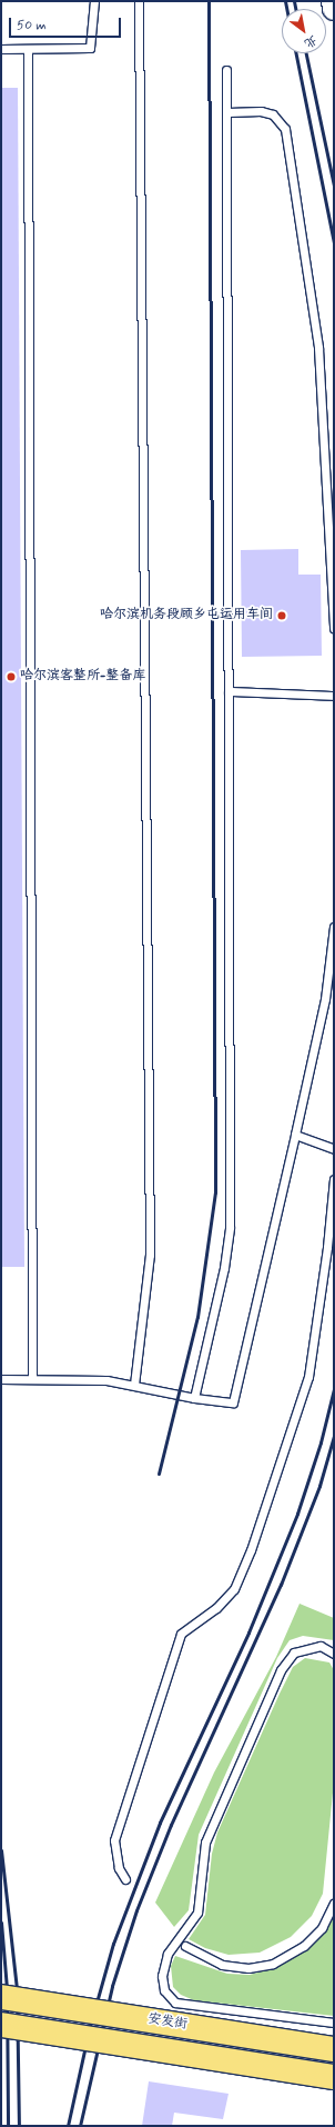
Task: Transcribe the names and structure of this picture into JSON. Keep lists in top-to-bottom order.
{
  "streets": {
    "highway": ["安发街"]
  },
  "places": ["哈尔滨机务段顾乡屯运用车间", "哈尔滨客整所-整备库"],
  "scale_bar": "50 m",
  "north": "bottom right"
}
